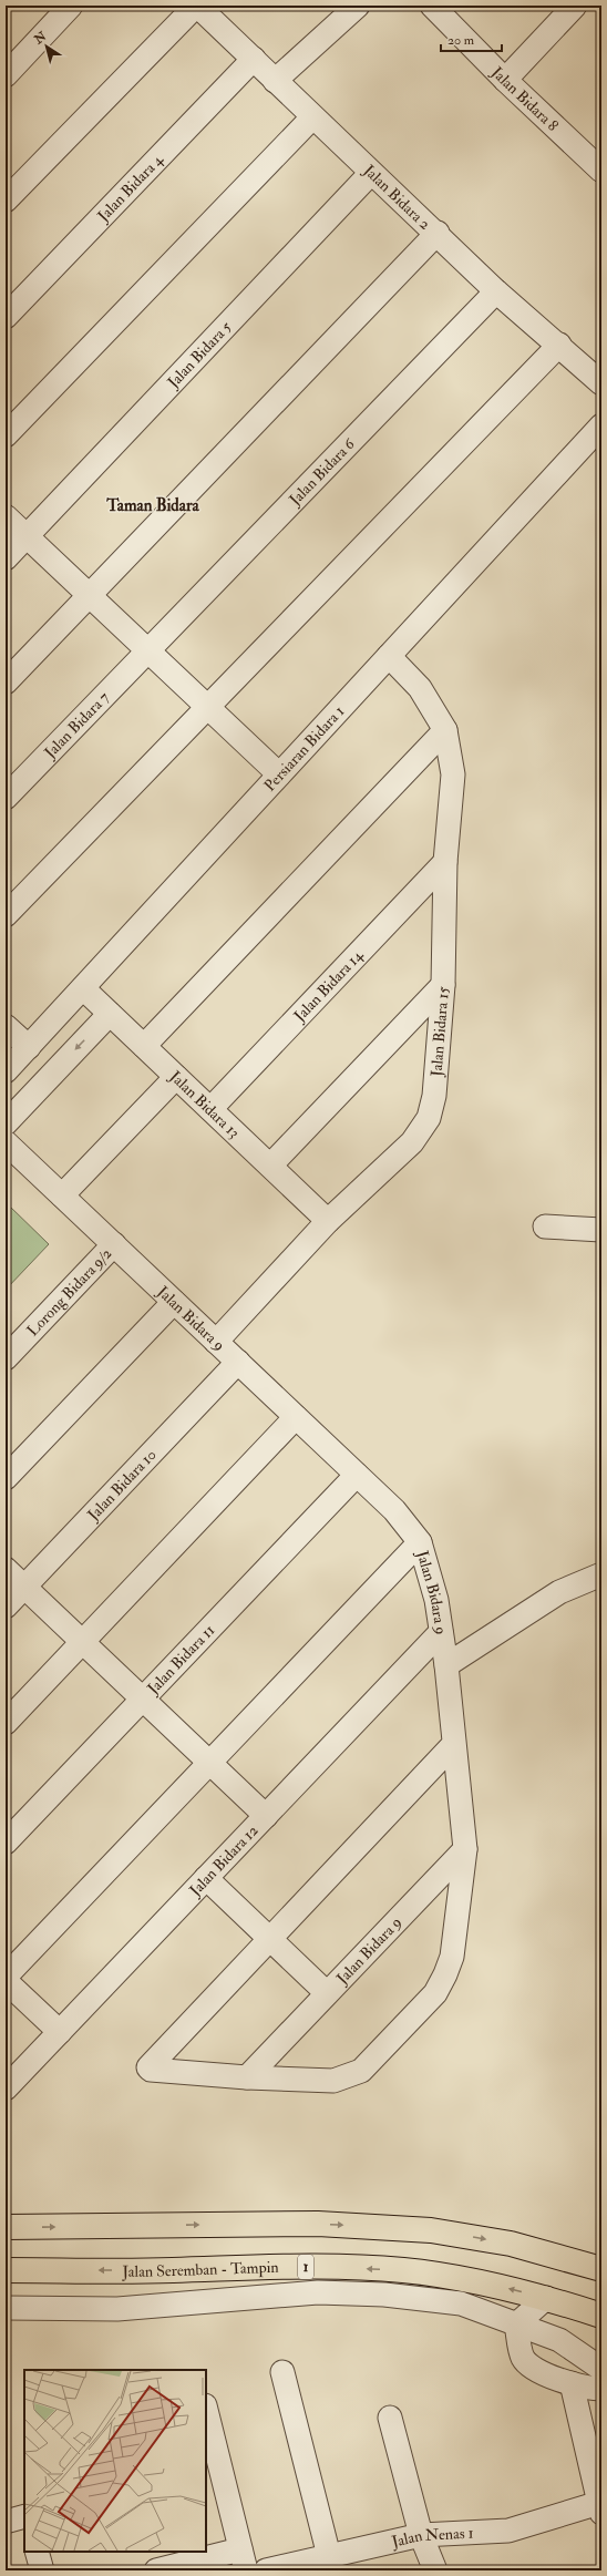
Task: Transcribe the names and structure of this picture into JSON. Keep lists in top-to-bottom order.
{
  "streets": {
    "highway": ["1", "Jalan Seremban - Tampin"],
    "street": [
      "Jalan Bidara 8",
      "Jalan Bidara 4",
      "Jalan Bidara 2",
      "Jalan Bidara 5",
      "Jalan Bidara 6",
      "Jalan Bidara 7",
      "Persiaran Bidara 1",
      "Jalan Bidara 14",
      "Jalan Bidara 15",
      "Jalan Bidara 13",
      "Lorong Bidara 9/2",
      "Jalan Bidara 9",
      "Jalan Bidara 10",
      "Jalan Bidara 11",
      "Jalan Bidara 12",
      "Jalan Nenas 1"
    ]
  },
  "crossings": [
    ["Jalan Bidara 4", "Jalan Bidara 2"],
    ["Jalan Bidara 2", "Jalan Bidara 5"],
    ["Jalan Bidara 2", "Jalan Bidara 6"],
    ["Jalan Bidara 6", "Jalan Bidara 7"],
    ["Persiaran Bidara 1", "Jalan Bidara 15"],
    ["Persiaran Bidara 1", "Jalan Bidara 13"],
    ["Jalan Bidara 14", "Jalan Bidara 15"],
    ["Jalan Bidara 14", "Jalan Bidara 13"],
    ["Jalan Bidara 15", "Jalan Bidara 13"],
    ["Jalan Bidara 15", "Jalan Bidara 9"],
    ["Lorong Bidara 9/2", "Jalan Bidara 9"],
    ["Jalan Bidara 9", "Jalan Bidara 10"],
    ["Jalan Bidara 9", "Jalan Bidara 11"],
    ["Jalan Bidara 9", "Jalan Bidara 12"]
  ],
  "districts": ["Taman Bidara"],
  "scale_bar": "20 m",
  "north": "top left"
}
